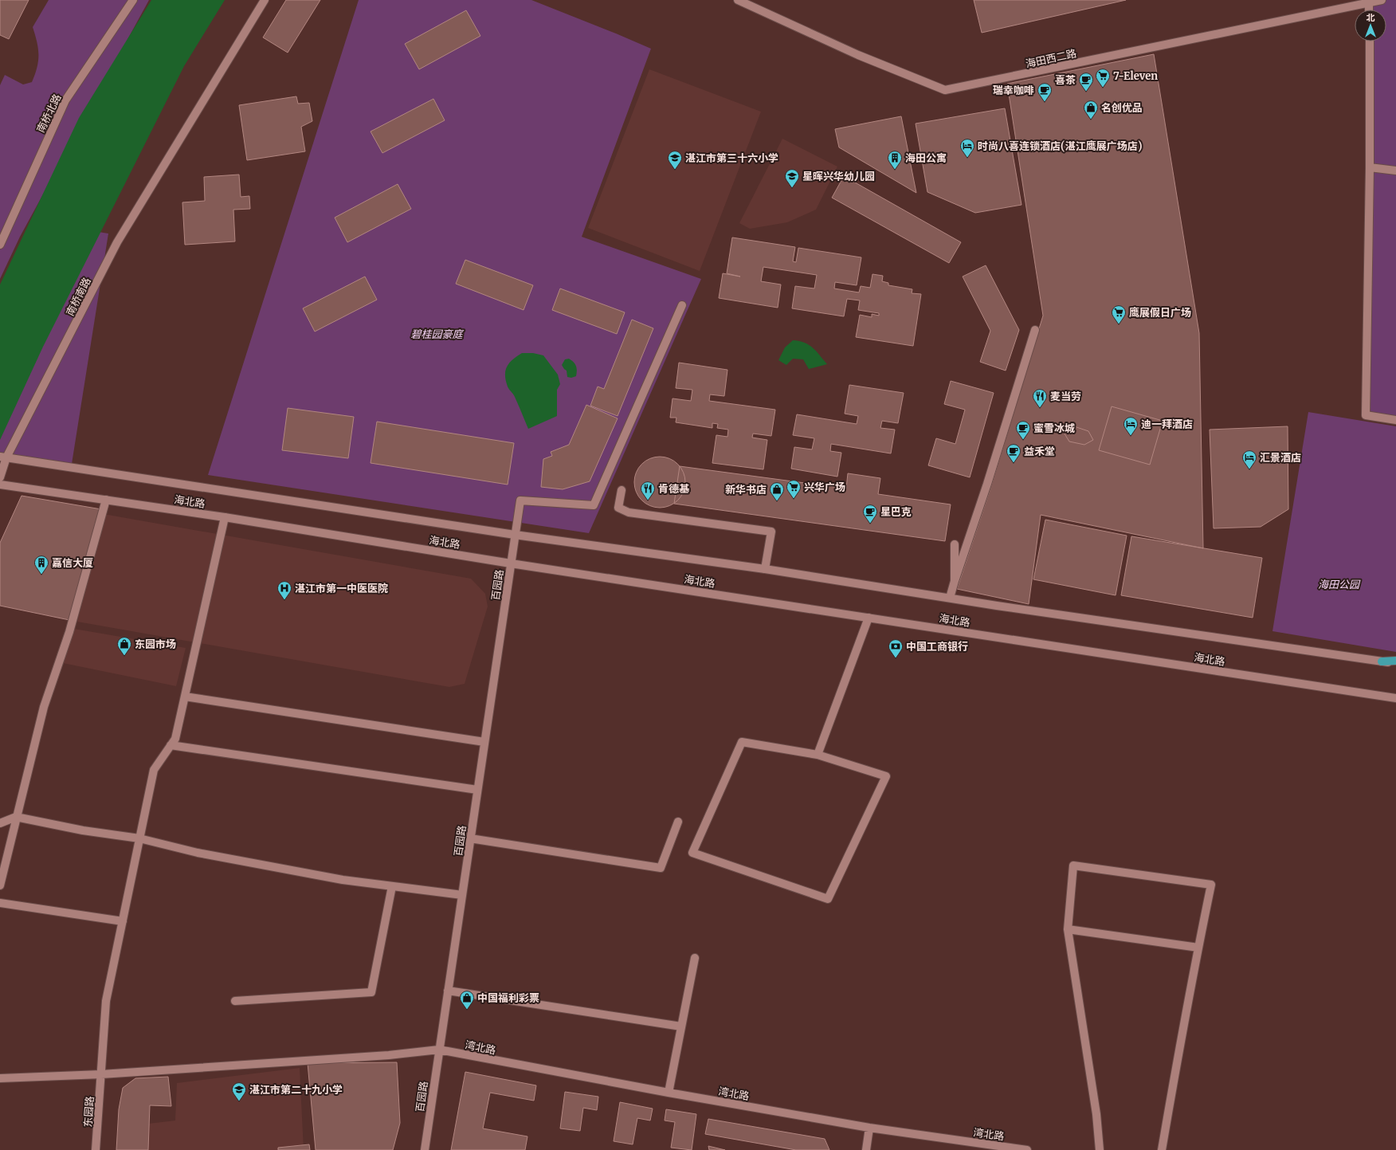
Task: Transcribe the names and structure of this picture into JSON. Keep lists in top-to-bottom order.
{
  "streets": {
    "street": [
      "海田西二路",
      "南桥北路",
      "南桥南路",
      "海北路",
      "百园路",
      "湾北路",
      "东园路"
    ]
  },
  "crossings": [
    ["南桥南路", "海北路"],
    ["海北路", "百园路"],
    ["海北路", "东园路"],
    ["百园路", "湾北路"],
    ["湾北路", "东园路"]
  ],
  "parks": ["碧桂园豪庭", "海田公园"],
  "places": {
    "supermarket": ["7-Eleven", "鹰展假日广场", "兴华广场"],
    "cafe": [
      "喜茶",
      "瑞幸咖啡",
      "蜜雪冰城",
      "益禾堂",
      "星巴克"
    ],
    "shop": [
      "名创优品",
      "新华书店",
      "东园市场",
      "中国福利彩票"
    ],
    "hotel": ["时尚八喜连锁酒店(湛江鹰展广场店)", "迪一拜酒店", "汇景酒店"],
    "school or university": ["湛江市第三十六小学", "星晖兴华幼儿园", "湛江市第二十九小学"],
    "building": ["海田公寓", "嘉信大厦"],
    "restaurant": ["麦当劳", "肯德基"],
    "hospital": ["湛江市第一中医医院"],
    "bank": ["中国工商银行"]
  },
  "north": "top"
}
